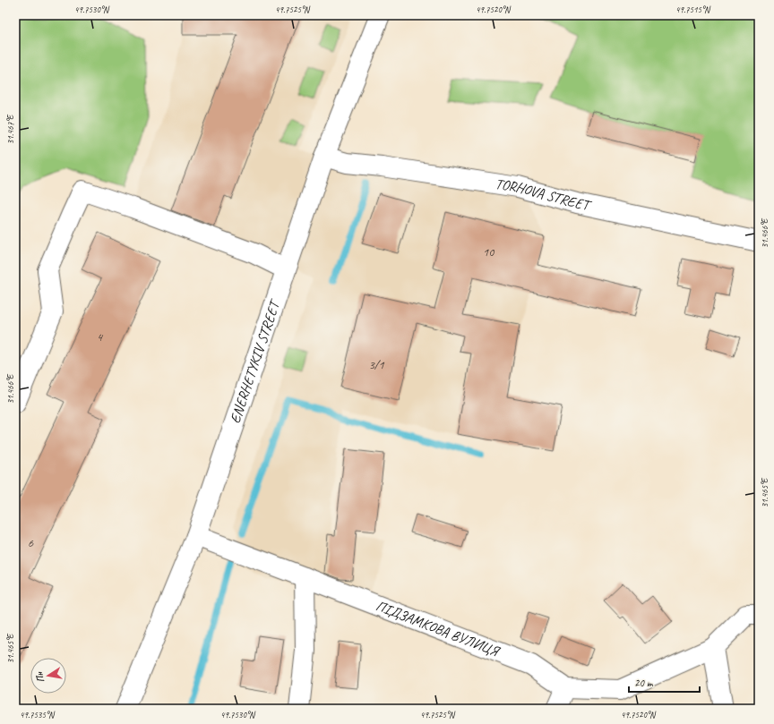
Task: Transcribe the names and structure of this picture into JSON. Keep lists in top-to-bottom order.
{
  "streets": {
    "street": ["TORHOVA STREET", "ENERHETYKIV STREET", "ПІДЗАМКОВА ВУЛИЦЯ"]
  },
  "crossings": [
    ["TORHOVA STREET", "ENERHETYKIV STREET"],
    ["ENERHETYKIV STREET", "ПІДЗАМКОВА ВУЛИЦЯ"]
  ],
  "house_numbers": [
    "10",
    "4",
    "3/1",
    "6"
  ],
  "scale_bar": "20 m",
  "north": "left",
  "coordinates": [
    "49.7530°N",
    "49.7525°N",
    "49.7520°N",
    "49.7515°N",
    "31.467°E",
    "31.466°E",
    "31.465°E",
    "49.7535°N"
  ]
}
